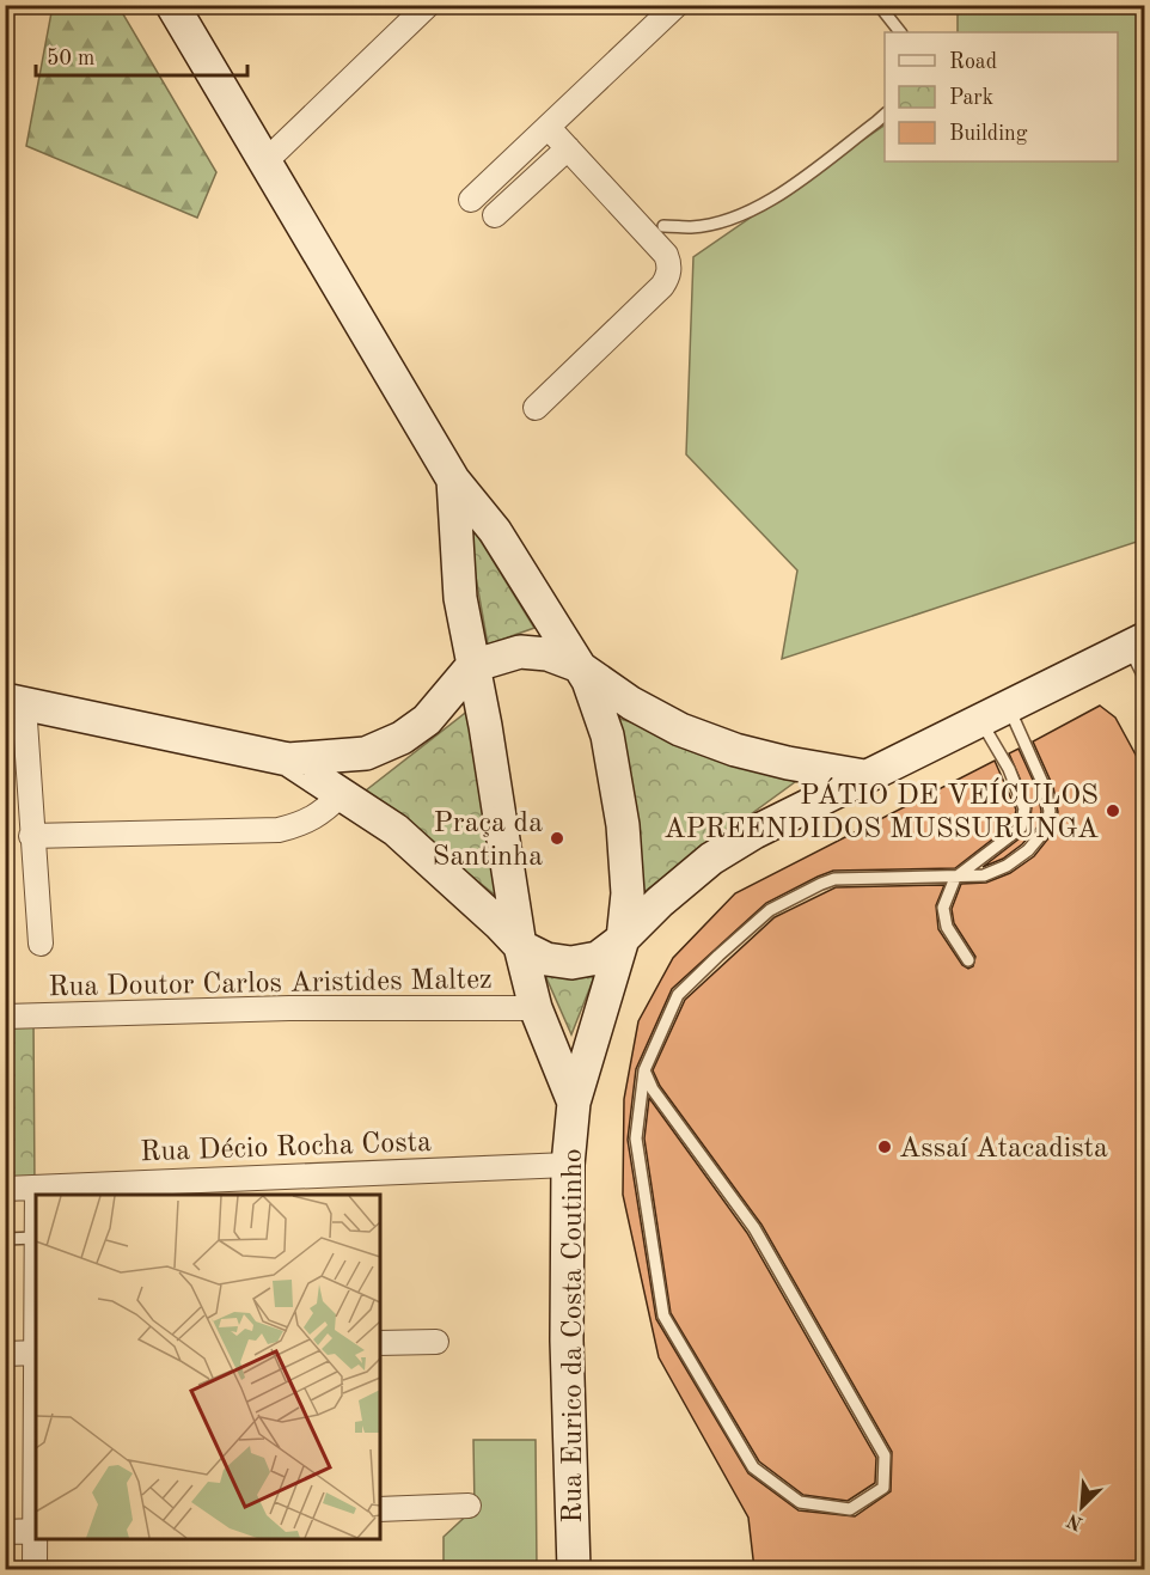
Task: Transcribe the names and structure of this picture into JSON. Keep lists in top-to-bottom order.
{
  "streets": {
    "main road": ["Rua Eurico da Costa Coutinho"],
    "street": ["Rua Doutor Carlos Aristides Maltez", "Rua Décio Rocha Costa"]
  },
  "crossings": [
    ["Rua Doutor Carlos Aristides Maltez", "Rua Eurico da Costa Coutinho"],
    ["Rua Décio Rocha Costa", "Rua Eurico da Costa Coutinho"]
  ],
  "places": ["PÁTIO DE VEÍCULOS APREENDIDOS MUSSURUNGA", "Praça da Santinha", "Assaí Atacadista"],
  "legend": ["Road", "Park", "Building"],
  "scale_bar": "50 m",
  "north": "bottom left"
}
